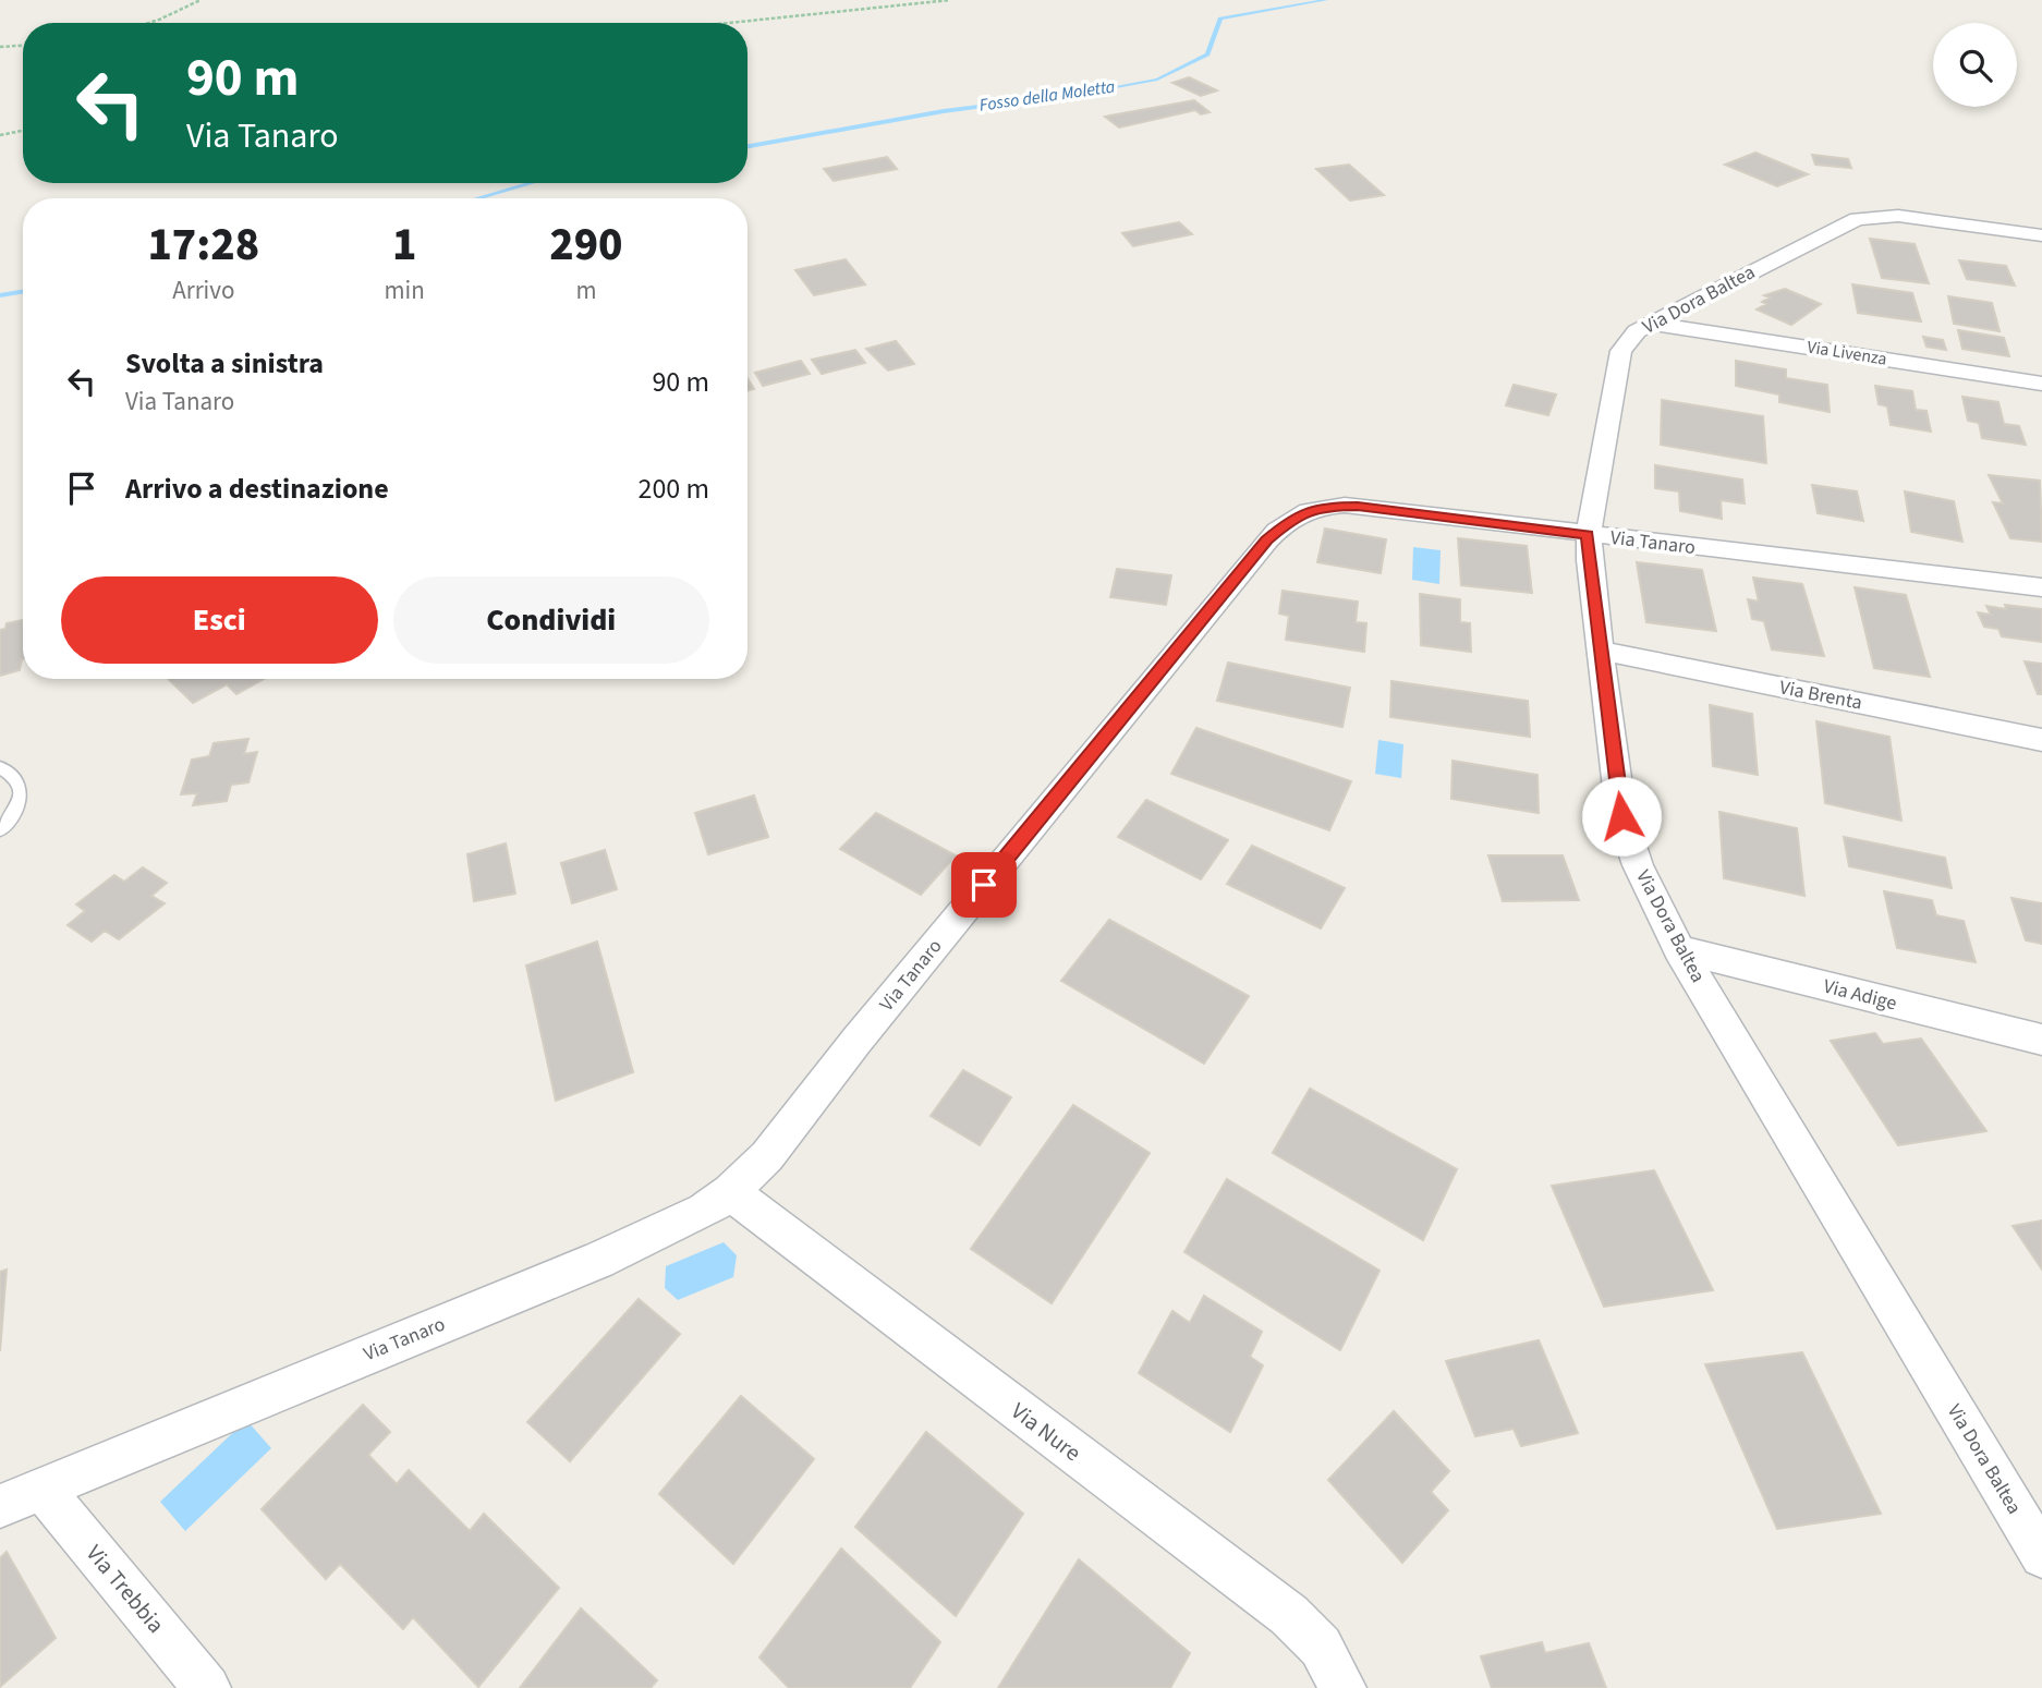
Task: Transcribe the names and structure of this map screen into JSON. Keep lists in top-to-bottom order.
{
  "streets": {
    "street": [
      "Via Dora Baltea",
      "Via Livenza",
      "Via Tanaro",
      "Via Brenta",
      "Via Adige",
      "Via Nure",
      "Via Trebbia"
    ]
  },
  "crossings": [
    ["Via Dora Baltea", "Via Livenza"],
    ["Via Dora Baltea", "Via Tanaro"],
    ["Via Dora Baltea", "Via Brenta"],
    ["Via Dora Baltea", "Via Adige"],
    ["Via Tanaro", "Via Nure"],
    ["Via Tanaro", "Via Trebbia"]
  ],
  "water": ["Fosso della Moletta"],
  "page": {
    "turn": ["90 m", "Via Tanaro"],
    "eta": [
      "17:28",
      "Arrivo",
      "1",
      "min",
      "290",
      "m"
    ],
    "list": [
      {
        "name": "Svolta a sinistra",
        "note": "Via Tanaro",
        "value": "90 m"
      },
      {
        "name": "Arrivo a destinazione",
        "value": "200 m"
      }
    ],
    "buttons": ["Esci", "Condividi"]
  }
}
